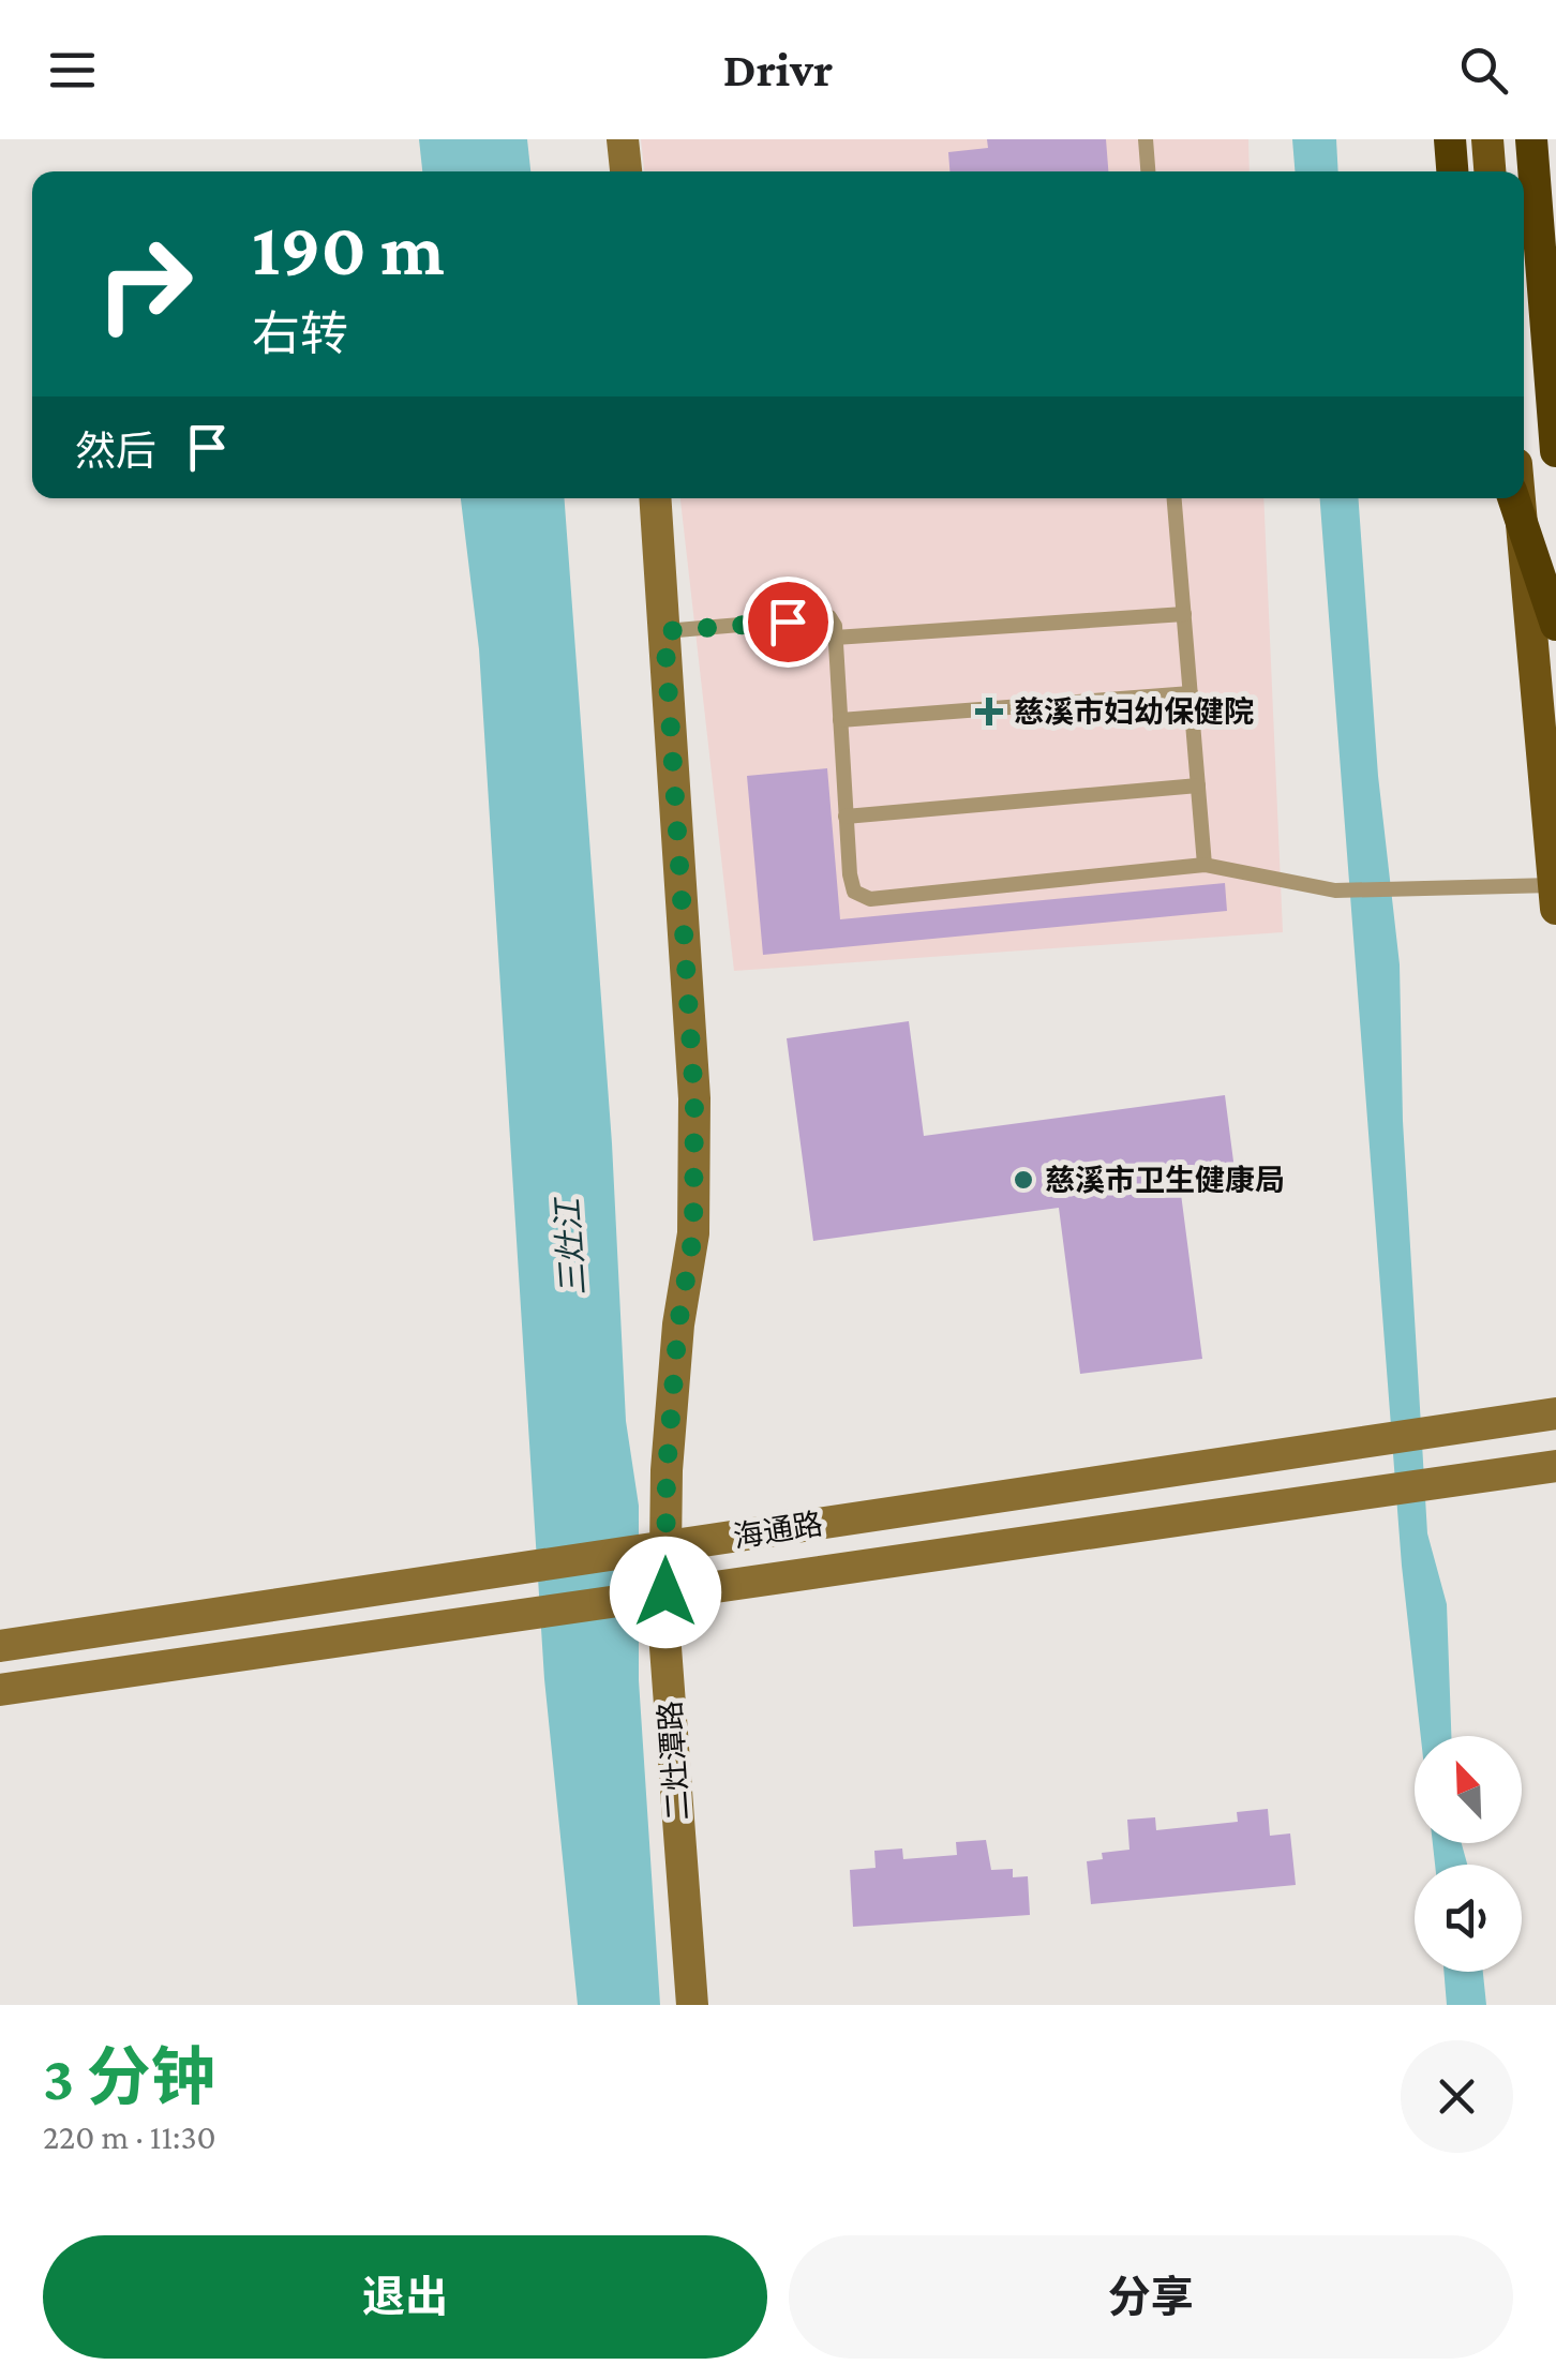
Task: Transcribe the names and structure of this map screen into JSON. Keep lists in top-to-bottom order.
{
  "streets": {
    "main road": ["海通路", "二灶潭路"]
  },
  "water": ["三灶江"],
  "places": {
    "health": ["慈溪市妇幼保健院"],
    "other": ["慈溪市卫生健康局"]
  },
  "north": "top left",
  "page": {
    "header": "Drivr",
    "turn": ["190 m", "右转"],
    "then": "然后",
    "heading": ["3 分钟", "220 m · 11:30"],
    "buttons": ["退出", "分享"]
  }
}
